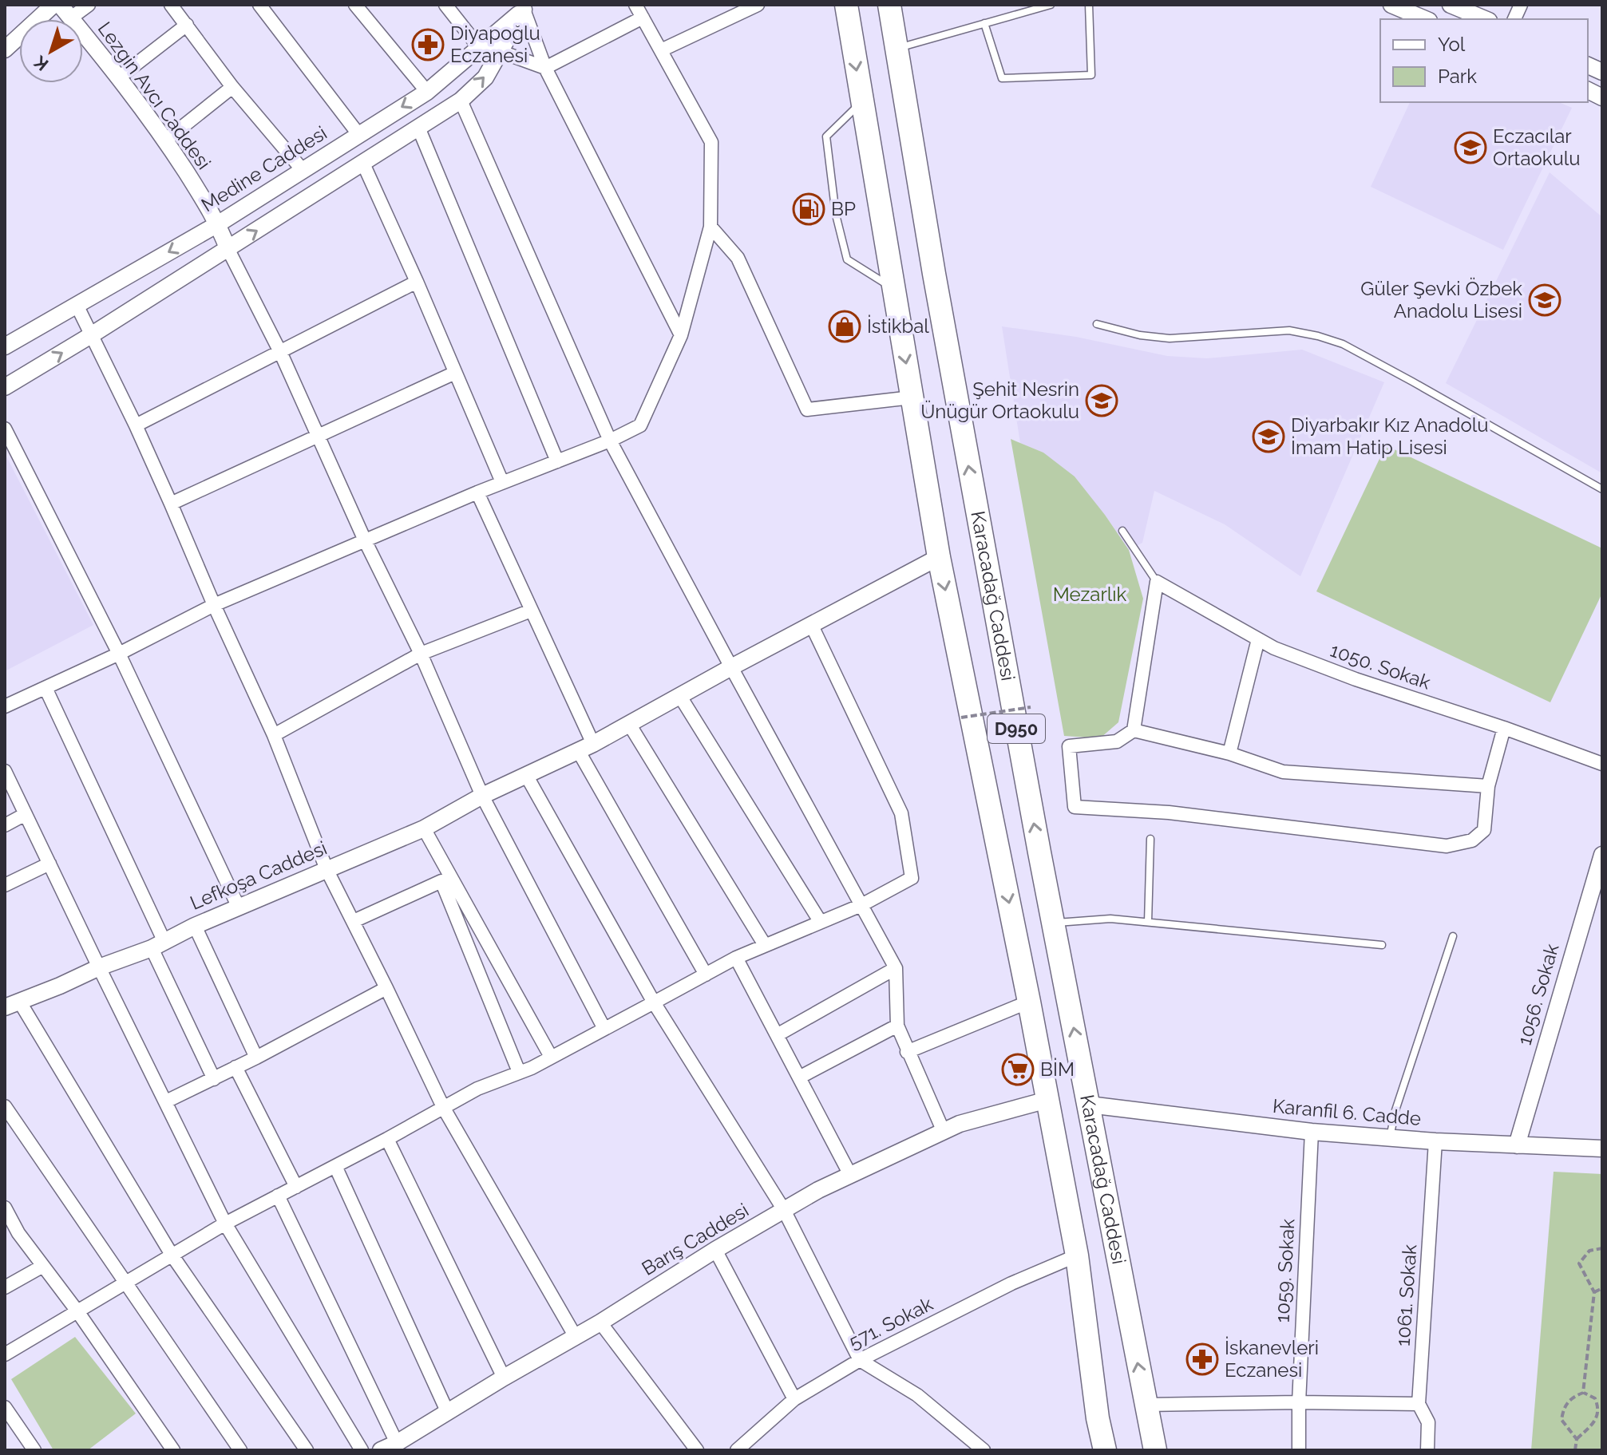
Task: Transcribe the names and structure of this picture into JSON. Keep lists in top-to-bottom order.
{
  "streets": {
    "highway": ["Karacadağ Caddesi", "D950"],
    "street": [
      "Lezgin Avcı Caddesi",
      "Medine Caddesi",
      "1050. Sokak",
      "Lefkoşa Caddesi",
      "1056. Sokak",
      "Karanfil 6. Cadde",
      "Barış Caddesi",
      "1059. Sokak",
      "1061. Sokak",
      "571. Sokak"
    ]
  },
  "crossings": [
    ["Lezgin Avcı Caddesi", "Medine Caddesi"],
    ["Karacadağ Caddesi", "Lefkoşa Caddesi"],
    ["Karacadağ Caddesi", "Karanfil 6. Cadde"],
    ["Karacadağ Caddesi", "Barış Caddesi"],
    ["Karacadağ Caddesi", "571. Sokak"],
    ["1056. Sokak", "Karanfil 6. Cadde"],
    ["Karanfil 6. Cadde", "1059. Sokak"],
    ["Karanfil 6. Cadde", "1061. Sokak"]
  ],
  "parks": ["Mezarlık"],
  "places": {
    "pharmacy": ["Diyapoğlu Eczanesi", "İskanevleri Eczanesi"],
    "school or university": [
      "Eczacılar Ortaokulu",
      "Güler Şevki Özbek Anadolu Lisesi",
      "Şehit Nesrin Ünügür Ortaokulu",
      "Diyarbakır Kız Anadolu İmam Hatip Lisesi"
    ],
    "fuel station": ["BP"],
    "shop": ["İstikbal"],
    "supermarket": ["BİM"]
  },
  "legend": ["Yol", "Park"],
  "north": "bottom left"
}
